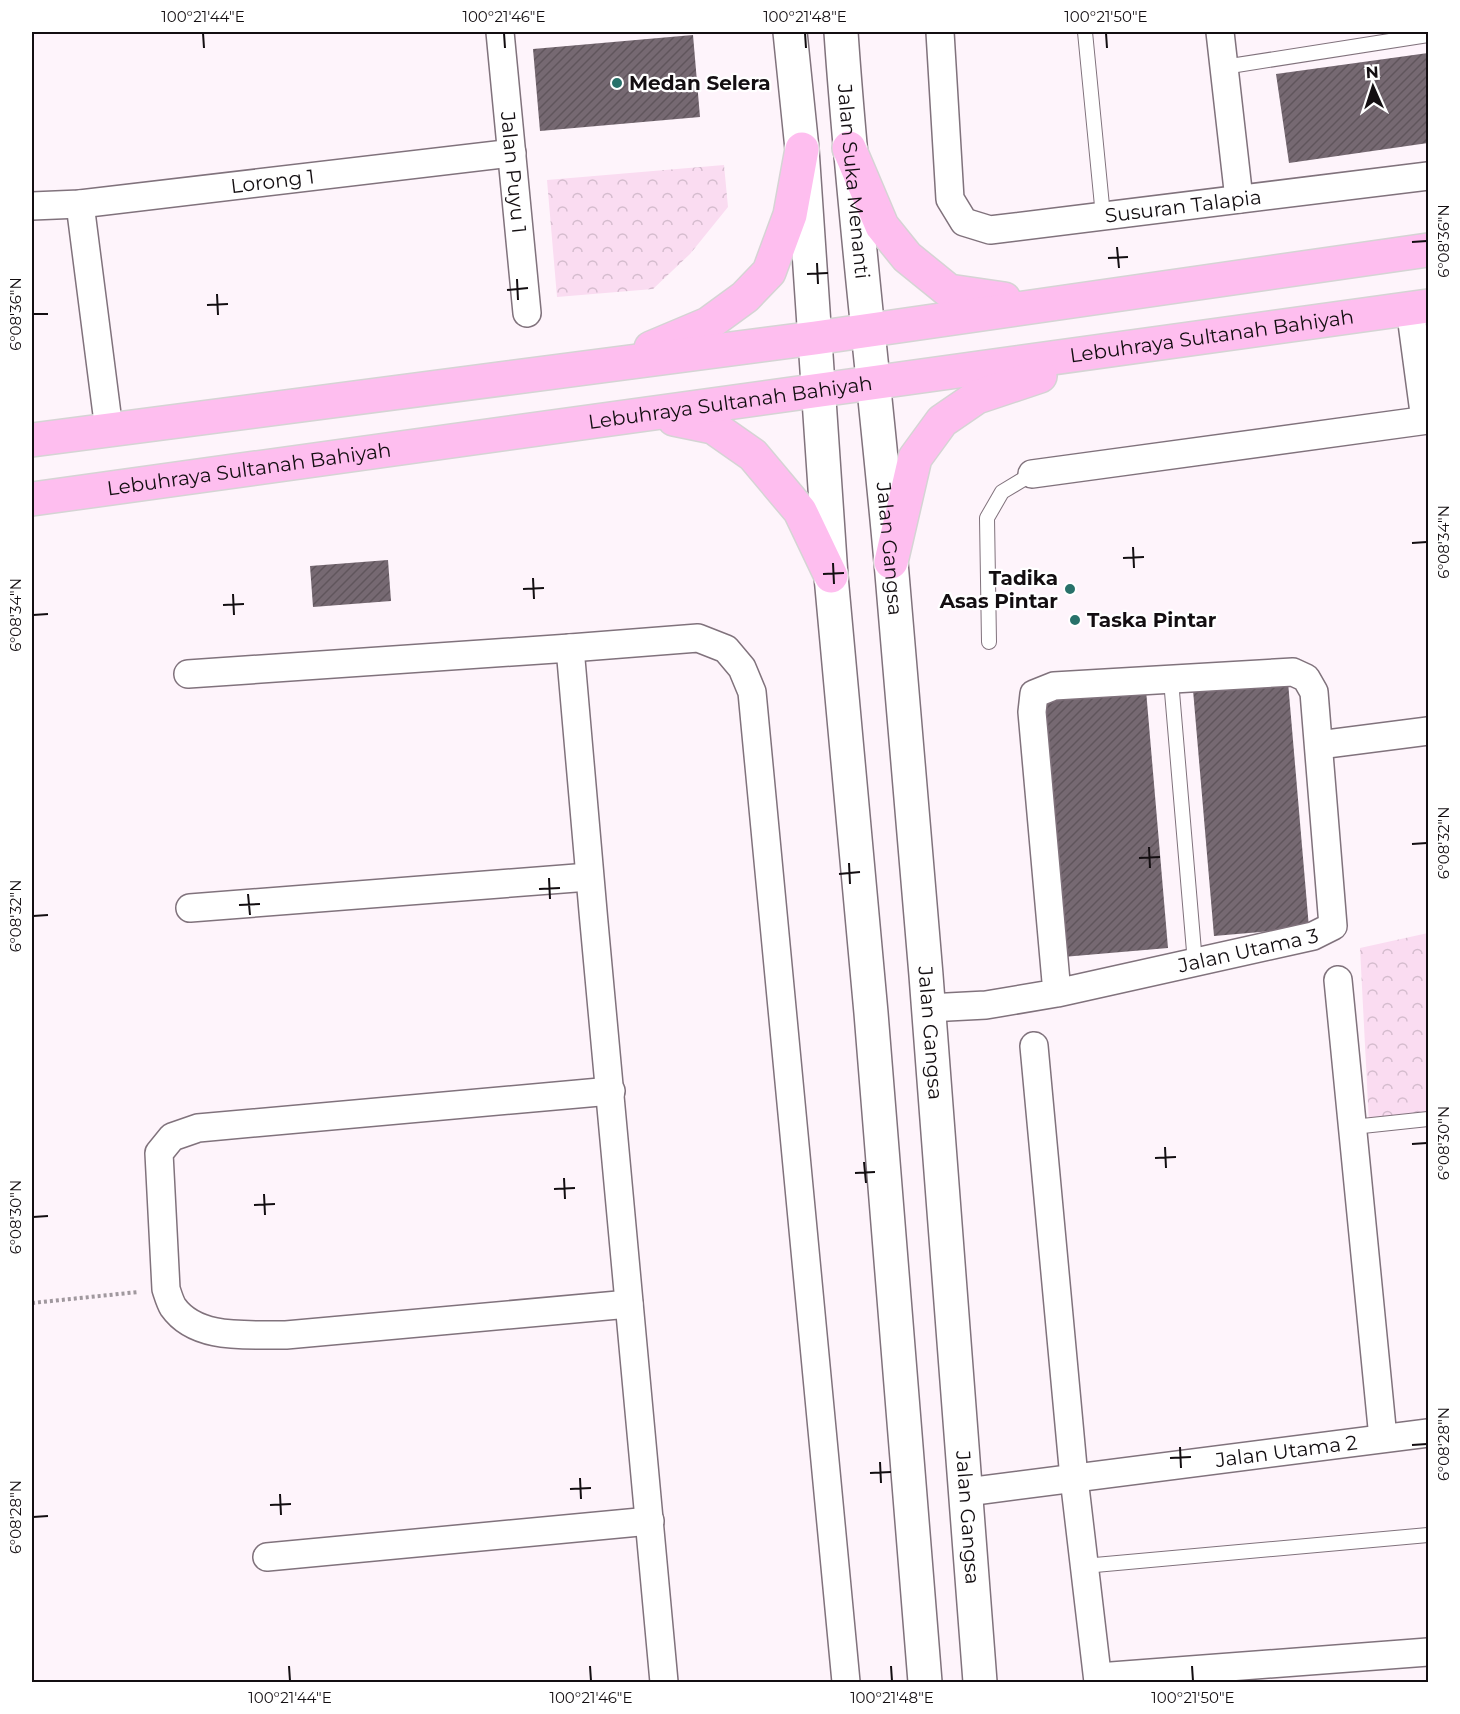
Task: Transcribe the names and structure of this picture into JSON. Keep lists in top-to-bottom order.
{
  "streets": {
    "main road": ["Jalan Suka Menanti", "Lebuhraya Sultanah Bahiyah", "Jalan Gangsa"],
    "street": [
      "Jalan Puyu 1",
      "Lorong 1",
      "Susuran Talapia",
      "Jalan Utama 3",
      "Jalan Utama 2"
    ]
  },
  "crossings": [
    ["Jalan Puyu 1", "Lorong 1"],
    ["Jalan Suka Menanti", "Lebuhraya Sultanah Bahiyah"],
    ["Jalan Suka Menanti", "Jalan Gangsa"],
    ["Lebuhraya Sultanah Bahiyah", "Jalan Gangsa"],
    ["Jalan Gangsa", "Jalan Utama 3"],
    ["Jalan Gangsa", "Jalan Utama 2"]
  ],
  "places": ["Medan Selera", "Tadika Asas Pintar", "Taska Pintar"],
  "north": "top",
  "coordinates": [
    "100°21'44\"E",
    "100°21'46\"E",
    "100°21'48\"E",
    "100°21'50\"E",
    "6°08'36\"N",
    "6°08'34\"N",
    "6°08'32\"N",
    "6°08'30\"N",
    "6°08'28\"N"
  ]
}
